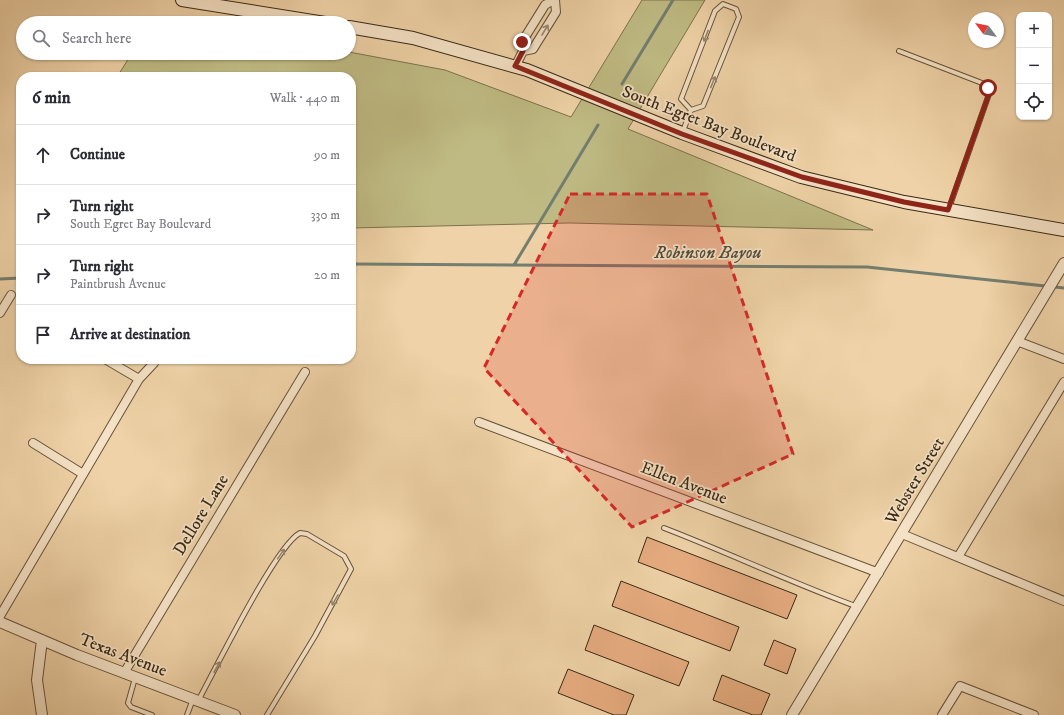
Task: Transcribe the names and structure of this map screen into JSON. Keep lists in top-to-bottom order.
{
  "streets": {
    "main road": ["South Egret Bay Boulevard"],
    "street": [
      "Webster Street",
      "Ellen Avenue",
      "Dellore Lane",
      "Texas Avenue"
    ]
  },
  "crossings": [
    ["Webster Street", "Ellen Avenue"],
    ["Dellore Lane", "Texas Avenue"]
  ],
  "water": ["Robinson Bayou"],
  "north": "top left",
  "page": {
    "map_buttons": ["+", "−"],
    "search": "Search here",
    "heading": ["6 min", "Walk · 440 m"],
    "list": [
      ["Continue", "90 m"],
      ["Turn right", "South Egret Bay Boulevard", "330 m"],
      ["Turn right", "Paintbrush Avenue", "20 m"],
      "Arrive at destination"
    ]
  }
}
